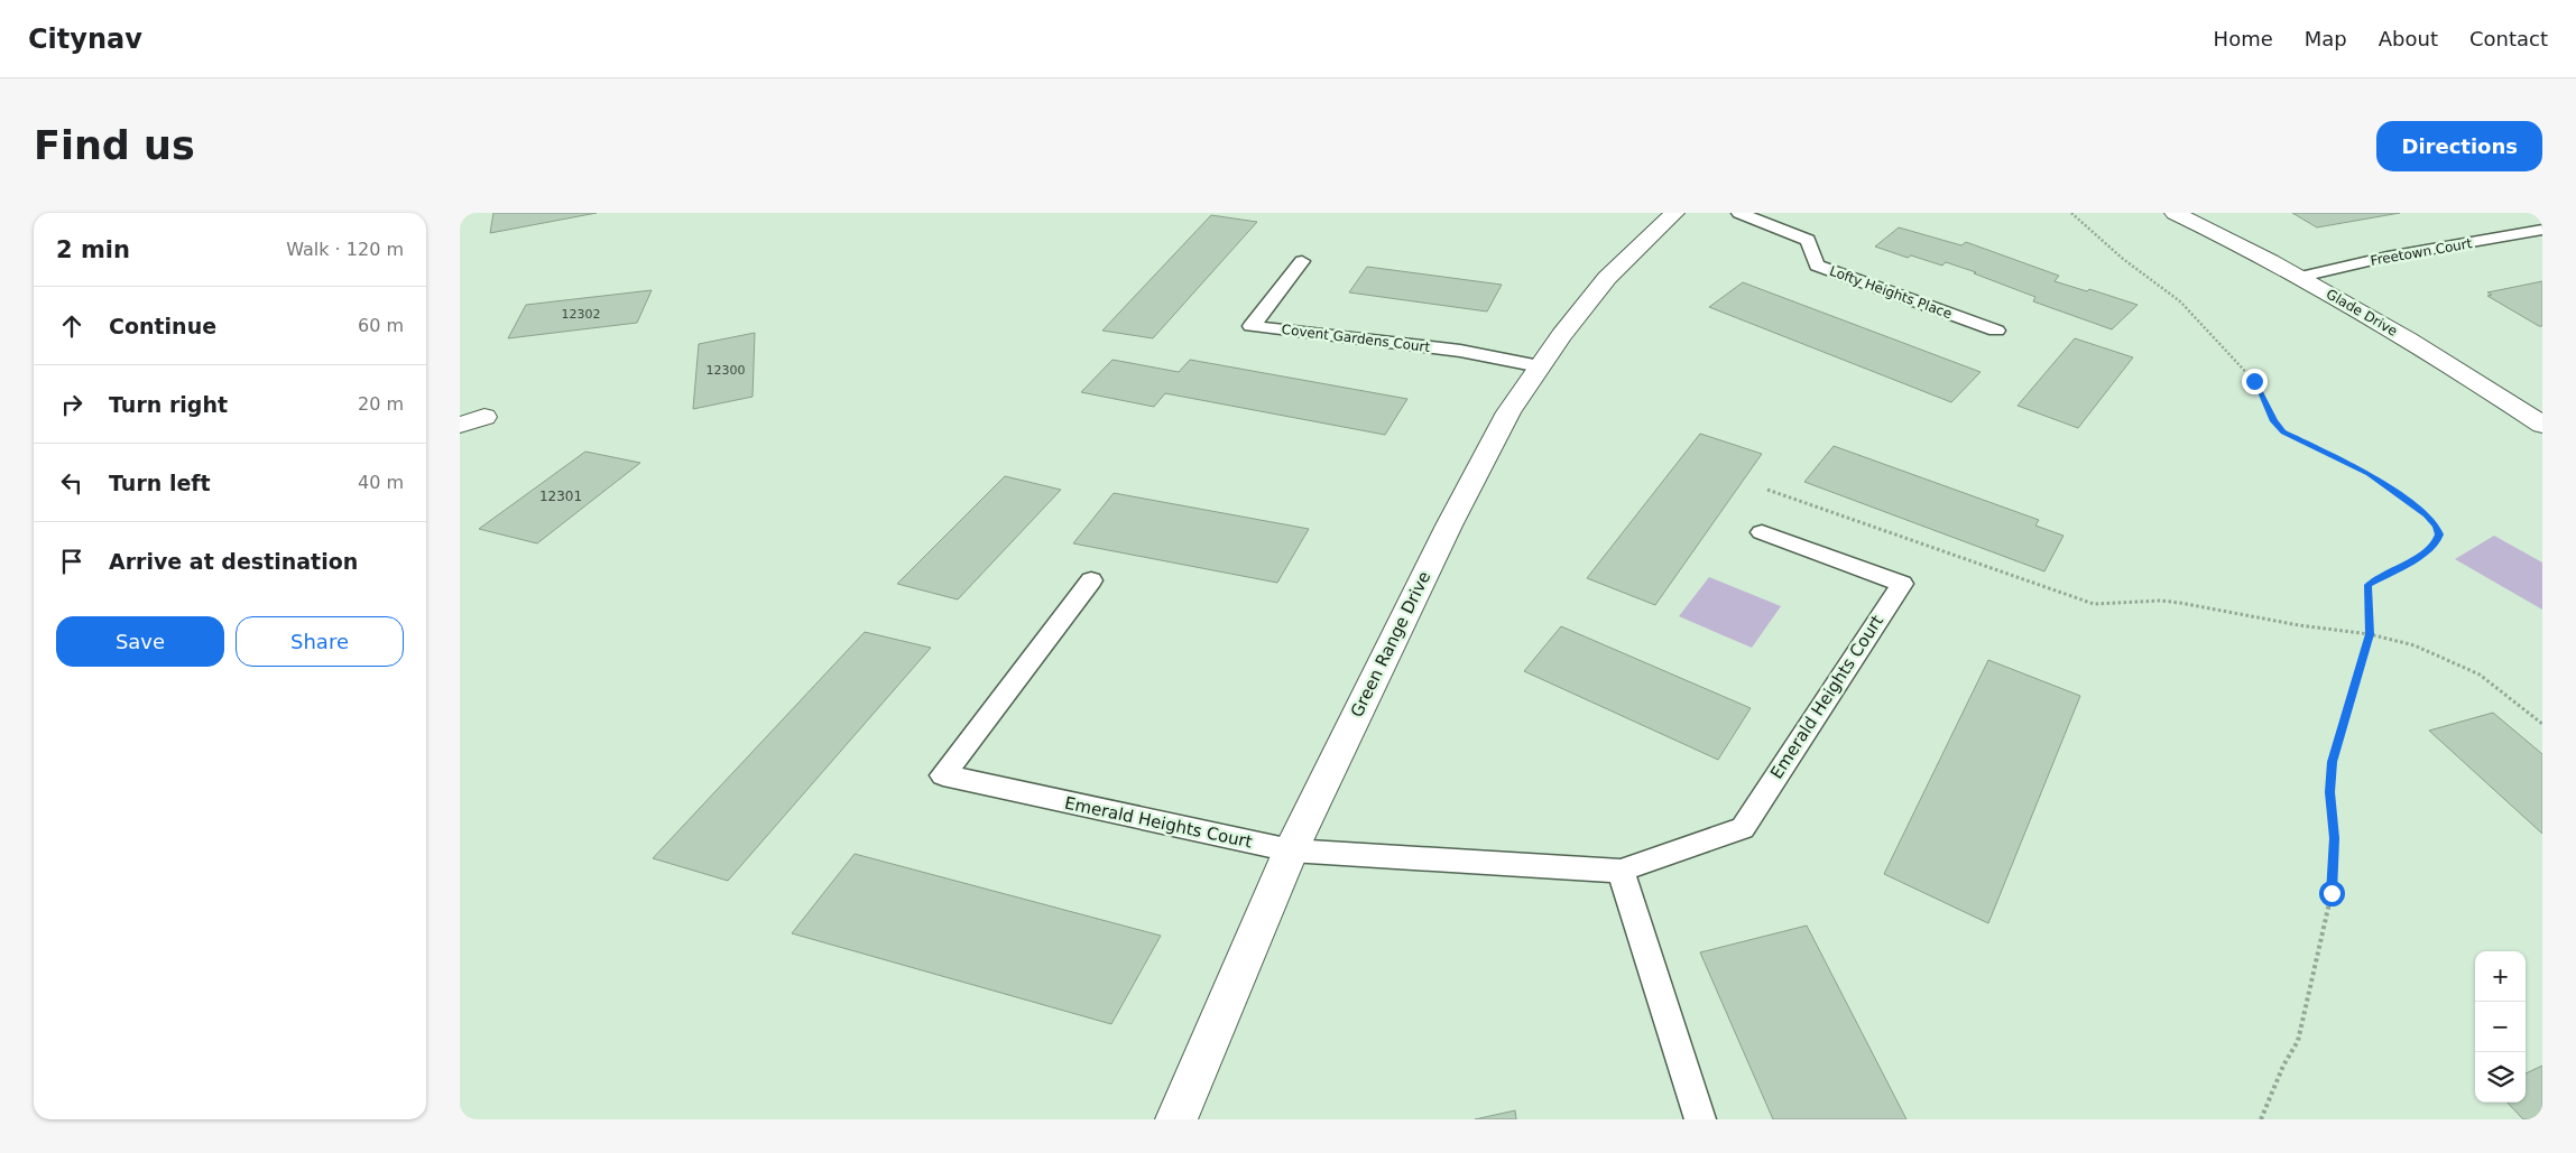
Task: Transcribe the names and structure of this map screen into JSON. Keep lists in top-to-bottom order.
{
  "streets": {
    "street": ["Glade Drive", "Green Range Drive"],
    "lane": [
      "Freetown Court",
      "Lofty Heights Place",
      "Covent Gardens Court",
      "Emerald Heights Court"
    ]
  },
  "crossings": [
    ["Freetown Court", "Glade Drive"],
    ["Covent Gardens Court", "Green Range Drive"],
    ["Green Range Drive", "Emerald Heights Court"]
  ],
  "house_numbers": ["12302", "12300", "12301"],
  "page": {
    "header": "Citynav",
    "nav": [
      "Home",
      "Map",
      "About",
      "Contact"
    ],
    "buttons": [
      "Directions",
      ["Save", "Share"]
    ],
    "title": "Find us",
    "heading": ["2 min", "Walk · 120 m"],
    "list": [
      ["Continue", "60 m"],
      ["Turn right", "20 m"],
      ["Turn left", "40 m"],
      "Arrive at destination"
    ],
    "map_buttons": ["+", "−"]
  }
}
